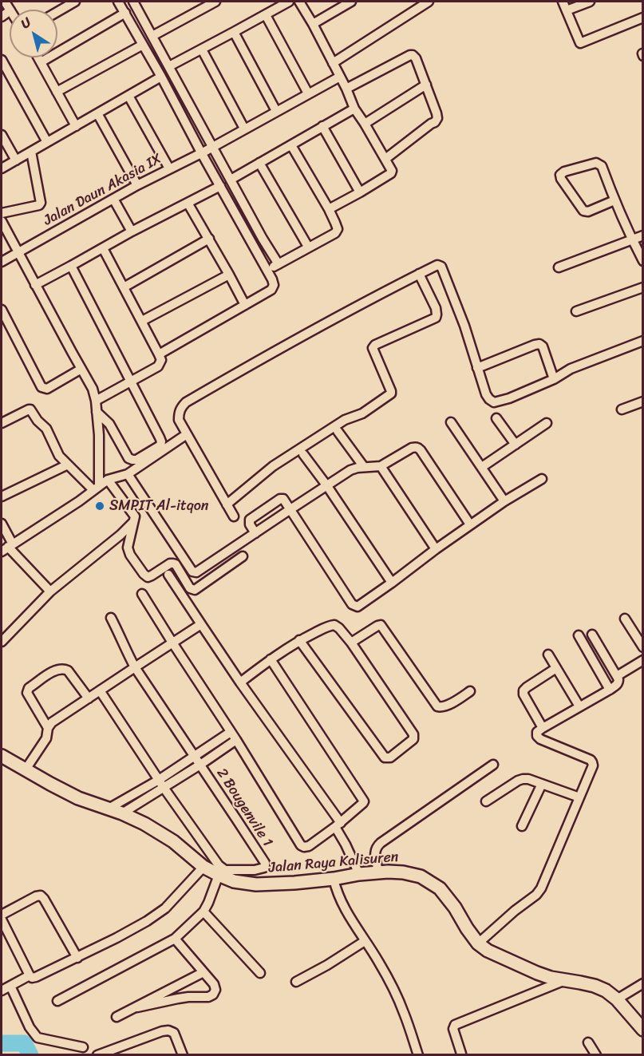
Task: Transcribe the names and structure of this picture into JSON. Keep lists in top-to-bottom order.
{
  "streets": {
    "main road": ["Jalan Raya Kalisuren"],
    "street": ["Jalan Daun Akasia IX", "2 Bougenvile 1"]
  },
  "places": ["SMPIT Al-itqon"],
  "north": "top left"
}
